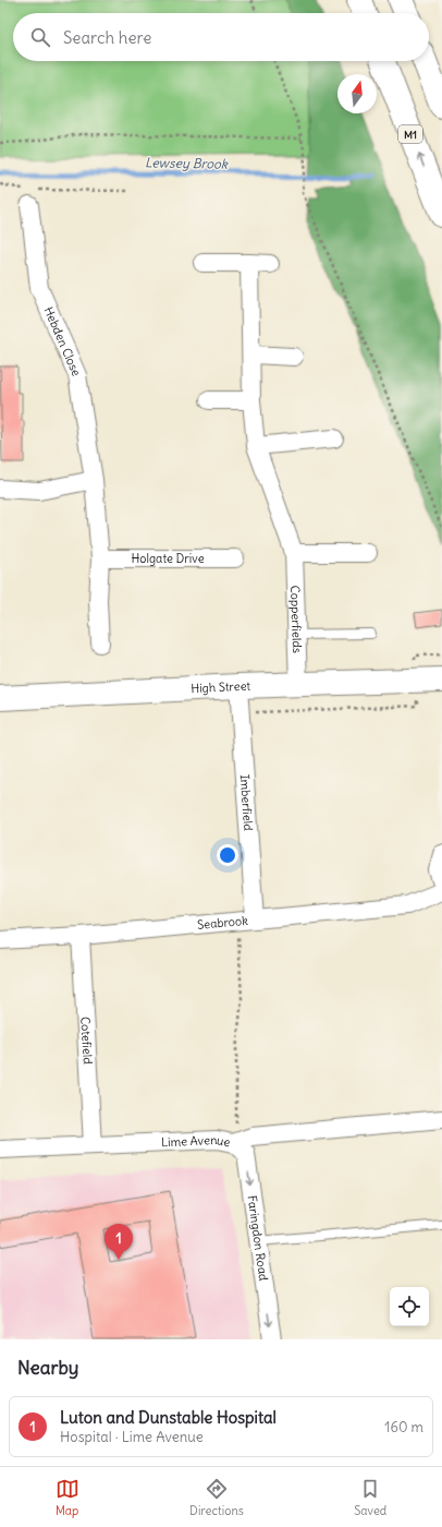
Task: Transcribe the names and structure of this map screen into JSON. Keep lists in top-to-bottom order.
{
  "streets": {
    "main road": ["M1", "High Street"],
    "street": [
      "Hebden Close",
      "Holgate Drive",
      "Copperfields",
      "Imberfield",
      "Seabrook",
      "Cotefield",
      "Lime Avenue",
      "Faringdon Road"
    ]
  },
  "crossings": [
    ["Copperfields", "High Street"],
    ["High Street", "Imberfield"],
    ["Imberfield", "Seabrook"],
    ["Seabrook", "Cotefield"],
    ["Cotefield", "Lime Avenue"],
    ["Lime Avenue", "Faringdon Road"]
  ],
  "one_way": ["Faringdon Road"],
  "water": ["Lewsey Brook"],
  "north": "top",
  "page": {
    "search": "Search here",
    "pins": "1",
    "heading": "Nearby",
    "list": [
      {
        "mark": "1",
        "name": "Luton and Dunstable Hospital",
        "note": "Hospital · Lime Avenue",
        "value": "160 m"
      }
    ],
    "nav": ["Map", "Directions", "Saved"]
  }
}
